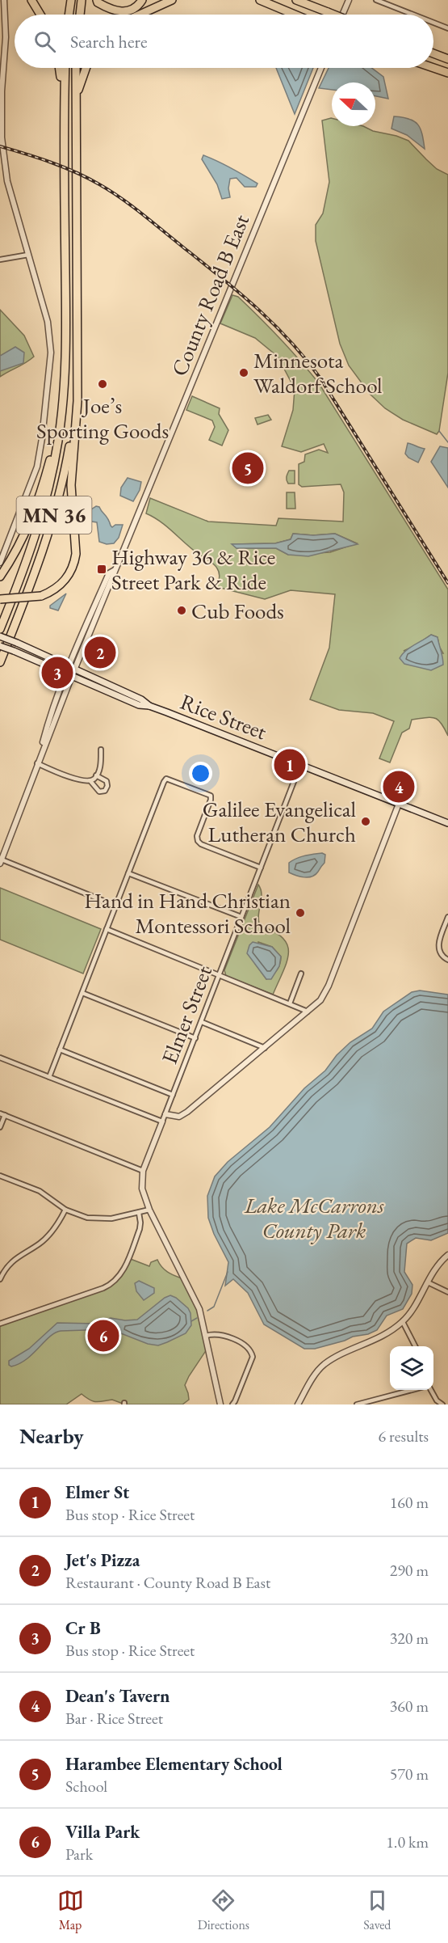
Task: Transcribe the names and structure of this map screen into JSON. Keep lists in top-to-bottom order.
{
  "streets": {
    "highway": ["MN 36"],
    "main road": ["Rice Street"],
    "street": ["County Road B East", "Elmer Street"]
  },
  "crossings": [
    ["County Road B East", "Rice Street"],
    ["Rice Street", "Elmer Street"]
  ],
  "parks": ["Lake McCarrons County Park"],
  "places": {
    "other": [
      "Minnesota Waldorf School",
      "Joe’s Sporting Goods",
      "Cub Foods",
      "Galilee Evangelical Lutheran Church",
      "Hand in Hand Christian Montessori School"
    ],
    "transit": ["Highway 36 & Rice Street Park & Ride"]
  },
  "north": "left",
  "page": {
    "search": "Search here",
    "pins": [
      "5",
      "2",
      "3",
      "1",
      "4",
      "6"
    ],
    "heading": ["Nearby", "6 results"],
    "list": [
      {
        "mark": "1",
        "name": "Elmer St",
        "note": "Bus stop · Rice Street",
        "value": "160 m"
      },
      {
        "mark": "2",
        "name": "Jet's Pizza",
        "note": "Restaurant · County Road B East",
        "value": "290 m"
      },
      {
        "mark": "3",
        "name": "Cr B",
        "note": "Bus stop · Rice Street",
        "value": "320 m"
      },
      {
        "mark": "4",
        "name": "Dean's Tavern",
        "note": "Bar · Rice Street",
        "value": "360 m"
      },
      {
        "mark": "5",
        "name": "Harambee Elementary School",
        "note": "School",
        "value": "570 m"
      },
      {
        "mark": "6",
        "name": "Villa Park",
        "note": "Park",
        "value": "1.0 km"
      }
    ],
    "nav": ["Map", "Directions", "Saved"]
  }
}
